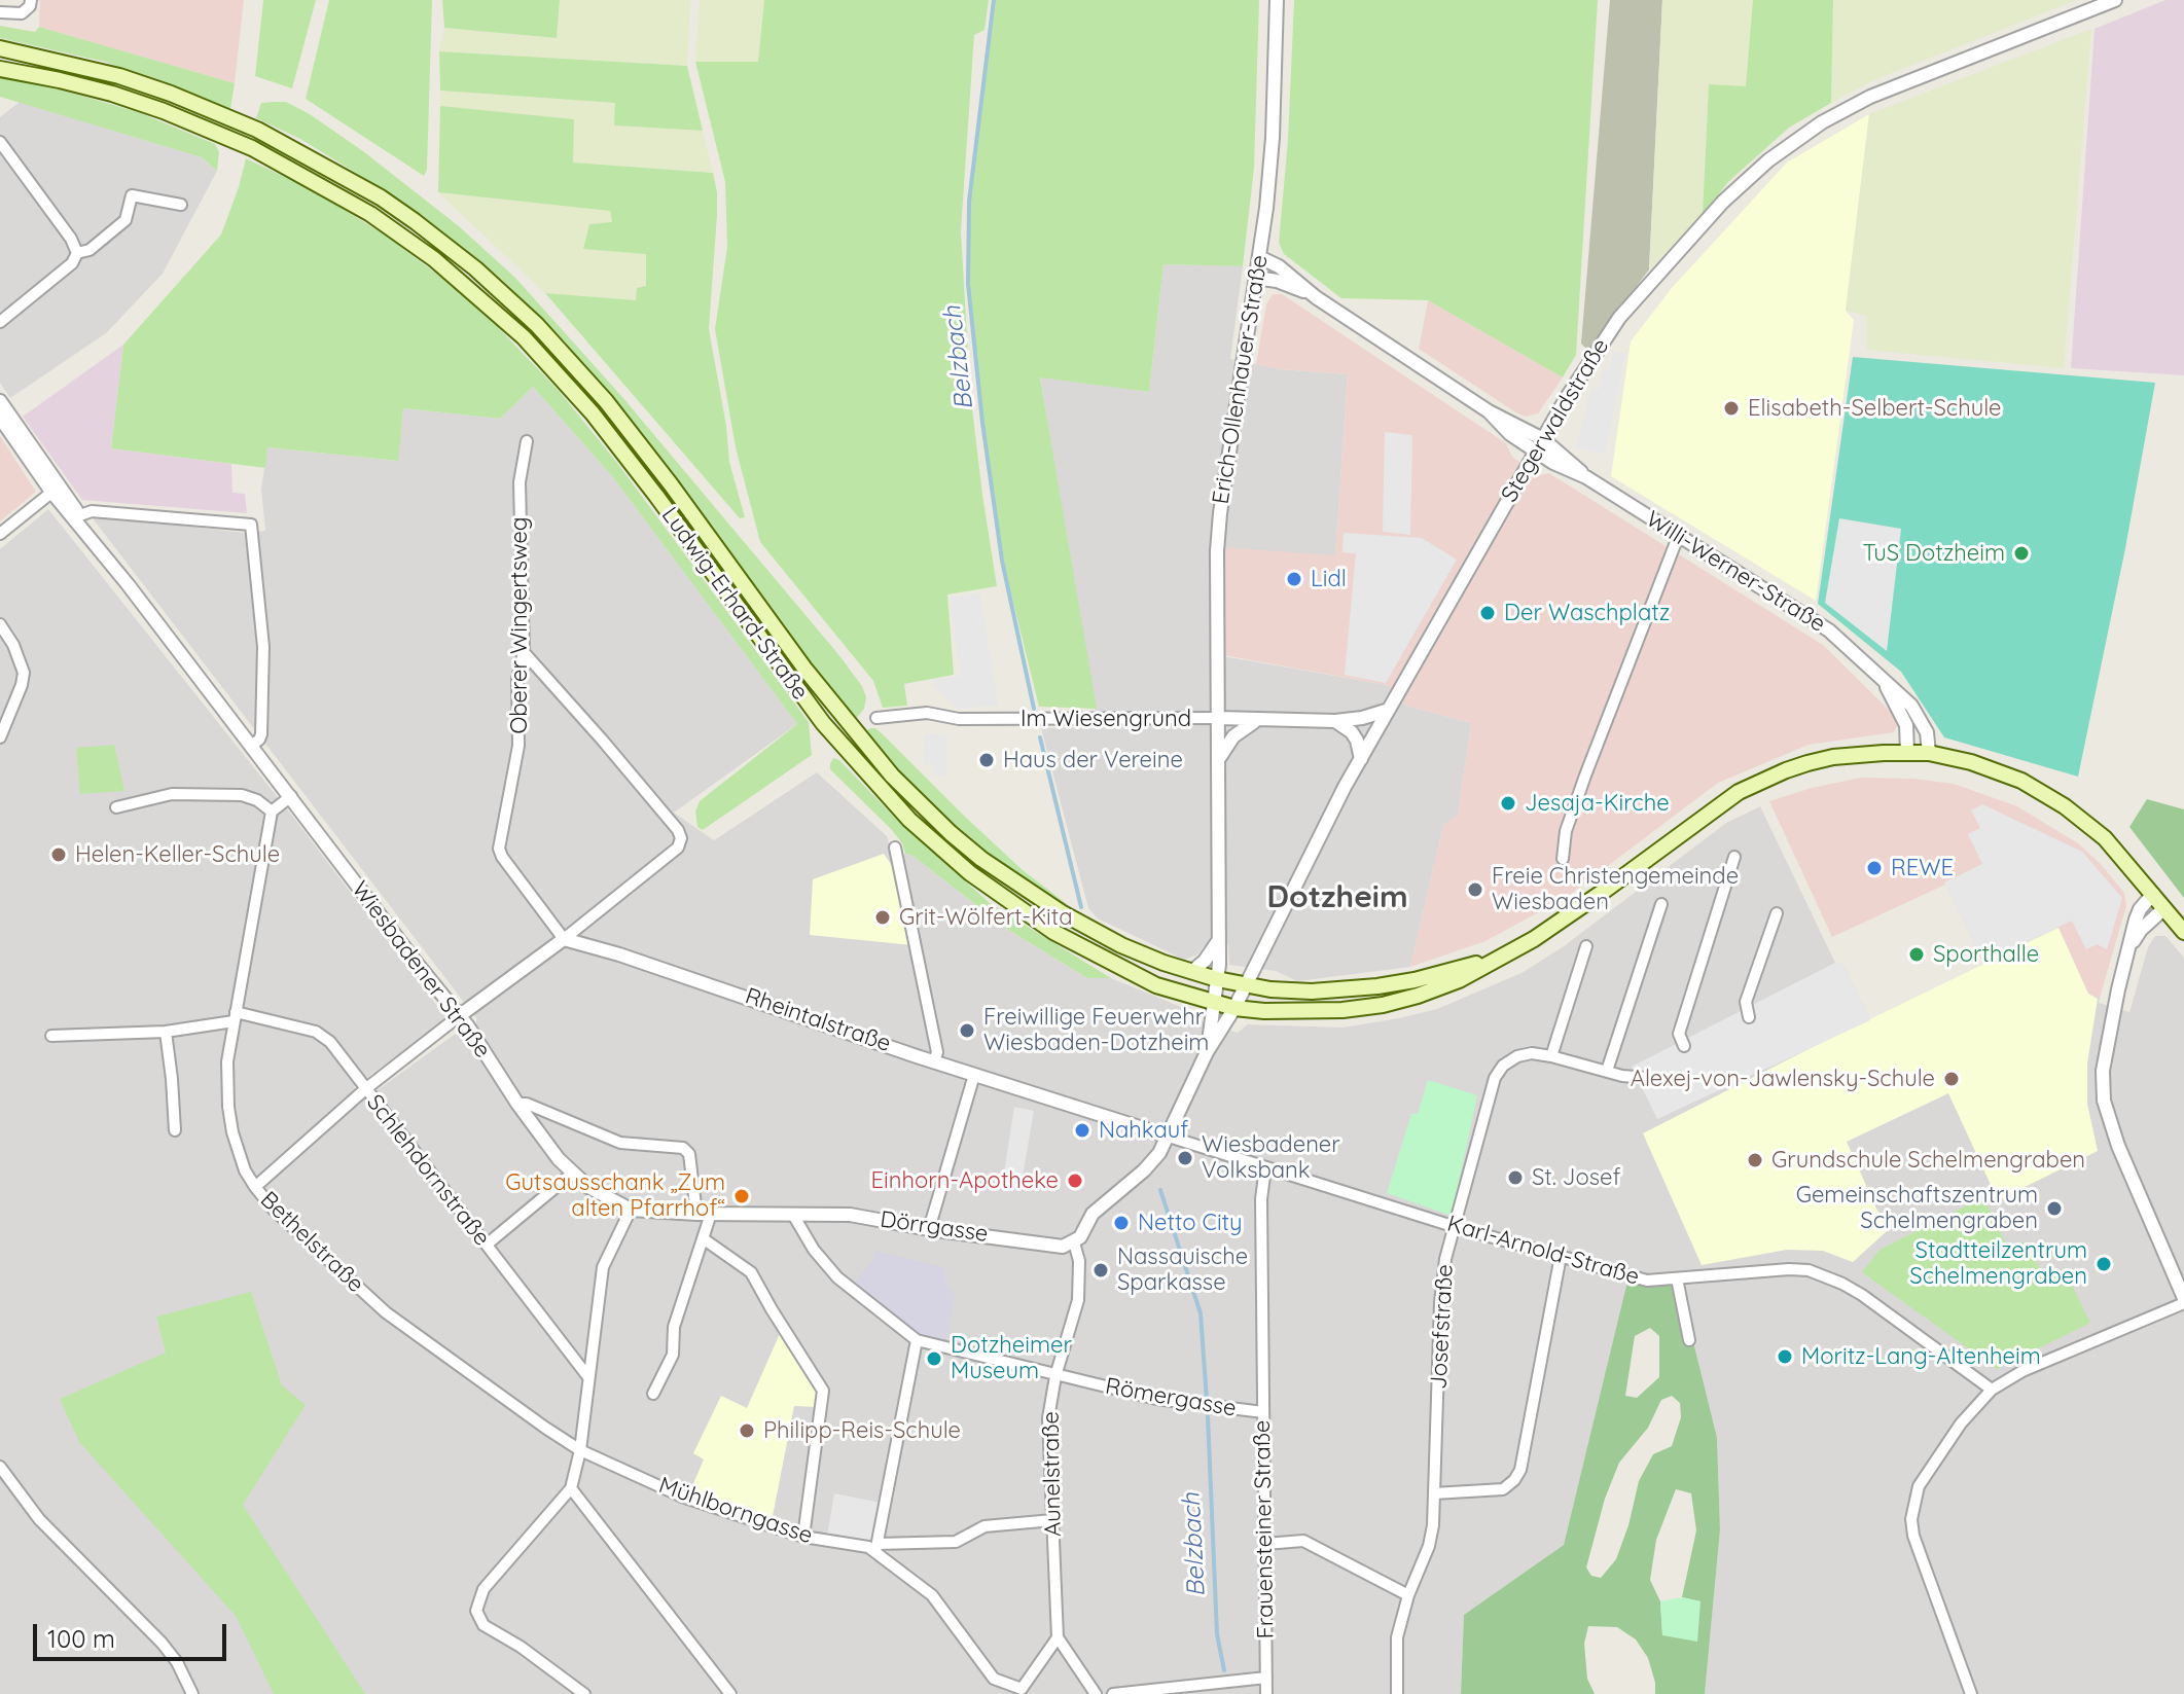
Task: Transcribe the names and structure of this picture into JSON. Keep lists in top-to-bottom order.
{
  "streets": {
    "main road": ["Ludwig-Erhard-Straße"],
    "street": [
      "Erich-Ollenhauer-Straße",
      "Stegerwaldstraße",
      "Willi-Werner-Straße",
      "Oberer Wingertsweg",
      "Im Wiesengrund",
      "Wiesbadener Straße",
      "Rheintalstraße",
      "Schlehdornstraße",
      "Dörrgasse",
      "Bethelstraße",
      "Karl-Arnold-Straße",
      "Josefstraße",
      "Römergasse",
      "Aunelstraße",
      "Mühlborngasse",
      "Frauensteiner Straße"
    ]
  },
  "crossings": [
    ["Erich-Ollenhauer-Straße", "Stegerwaldstraße"],
    ["Erich-Ollenhauer-Straße", "Willi-Werner-Straße"],
    ["Erich-Ollenhauer-Straße", "Ludwig-Erhard-Straße"],
    ["Erich-Ollenhauer-Straße", "Im Wiesengrund"],
    ["Stegerwaldstraße", "Willi-Werner-Straße"],
    ["Stegerwaldstraße", "Ludwig-Erhard-Straße"],
    ["Stegerwaldstraße", "Im Wiesengrund"],
    ["Stegerwaldstraße", "Rheintalstraße"],
    ["Stegerwaldstraße", "Karl-Arnold-Straße"],
    ["Willi-Werner-Straße", "Ludwig-Erhard-Straße"],
    ["Oberer Wingertsweg", "Rheintalstraße"],
    ["Wiesbadener Straße", "Dörrgasse"],
    ["Wiesbadener Straße", "Römergasse"],
    ["Rheintalstraße", "Karl-Arnold-Straße"],
    ["Schlehdornstraße", "Bethelstraße"],
    ["Dörrgasse", "Römergasse"],
    ["Dörrgasse", "Aunelstraße"],
    ["Bethelstraße", "Mühlborngasse"],
    ["Karl-Arnold-Straße", "Josefstraße"],
    ["Karl-Arnold-Straße", "Frauensteiner Straße"],
    ["Römergasse", "Aunelstraße"],
    ["Römergasse", "Frauensteiner Straße"],
    ["Aunelstraße", "Mühlborngasse"]
  ],
  "districts": ["Dotzheim"],
  "water": ["Belzbach"],
  "places": [
    "Elisabeth-Selbert-Schule",
    "TuS Dotzheim",
    "Lidl",
    "Der Waschplatz",
    "Haus der Vereine",
    "Jesaja-Kirche",
    "Helen-Keller-Schule",
    "REWE",
    "Freie Christengemeinde Wiesbaden",
    "Grit-Wölfert-Kita",
    "Sporthalle",
    "Freiwillige Feuerwehr Wiesbaden-Dotzheim",
    "Alexej-von-Jawlensky-Schule",
    "Nahkauf",
    "Wiesbadener Volksbank",
    "Grundschule Schelmengraben",
    "St. Josef",
    "Einhorn-Apotheke",
    "Gutsausschank „Zum alten Pfarrhof“",
    "Gemeinschaftszentrum Schelmengraben",
    "Netto City",
    "Stadtteilzentrum Schelmengraben",
    "Nassauische Sparkasse",
    "Moritz-Lang-Altenheim",
    "Dotzheimer Museum",
    "Philipp-Reis-Schule"
  ],
  "scale_bar": "100 m"
}
